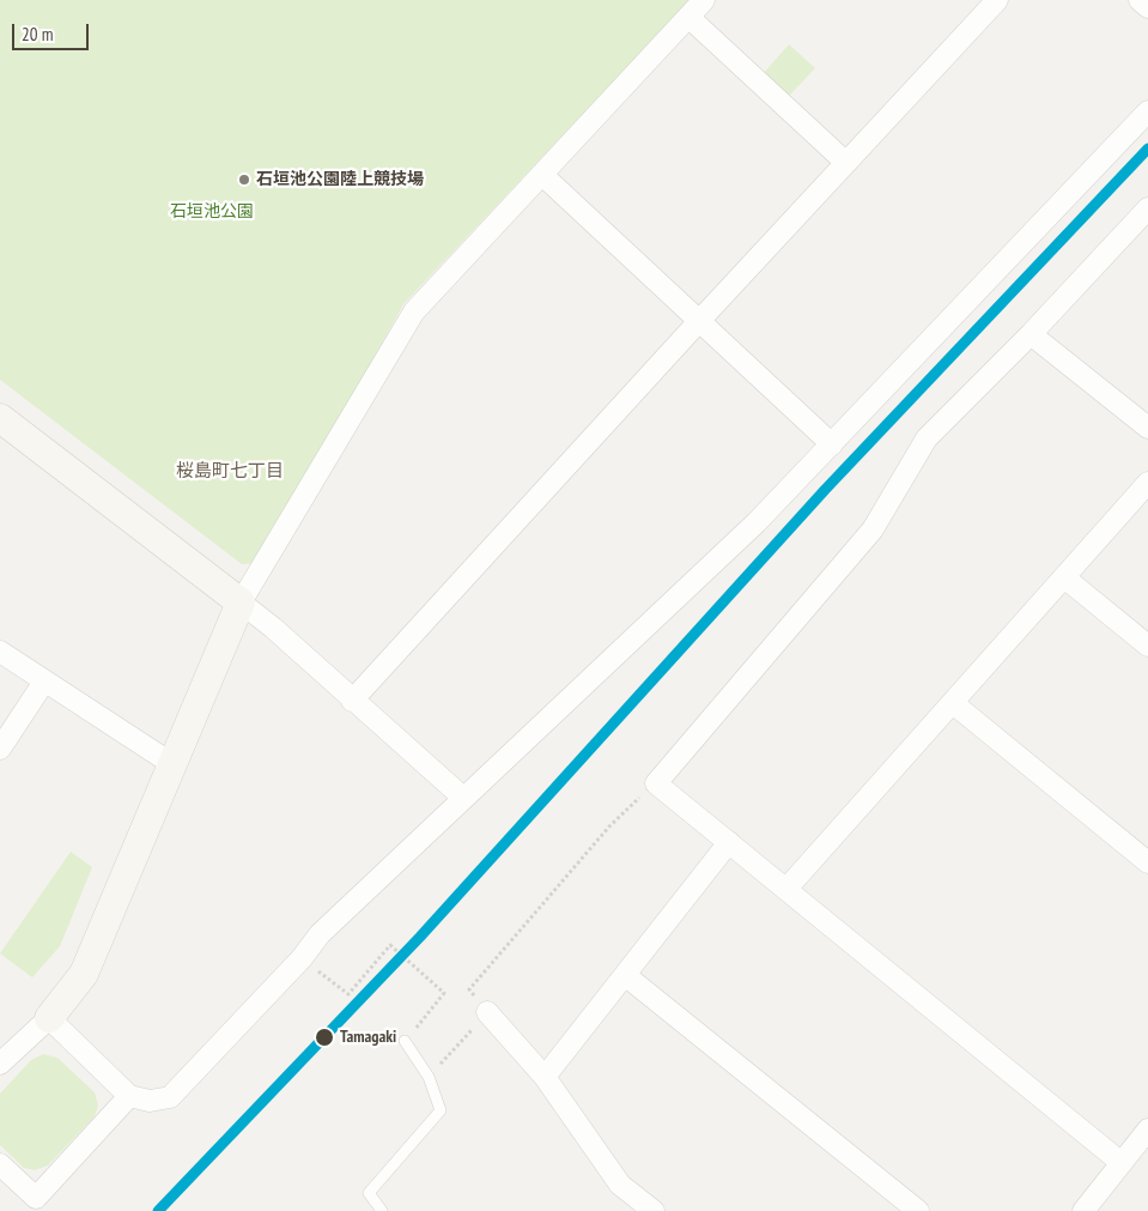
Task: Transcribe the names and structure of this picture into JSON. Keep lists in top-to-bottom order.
{
  "districts": ["桜島町七丁目"],
  "parks": ["石垣池公園"],
  "places": ["石垣池公園陸上競技場", "Tamagaki"],
  "scale_bar": "20 m"
}
